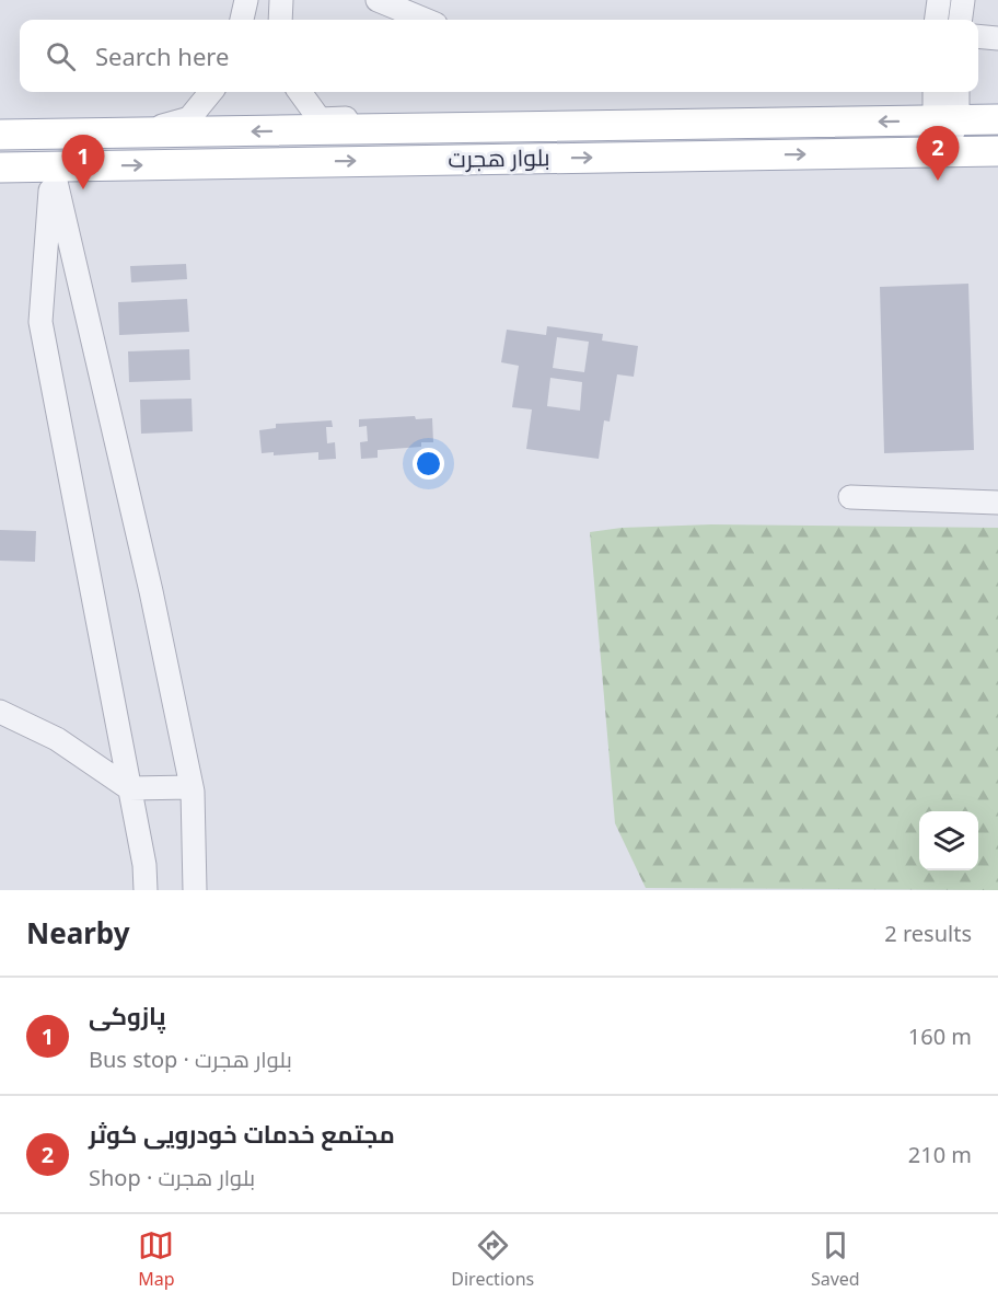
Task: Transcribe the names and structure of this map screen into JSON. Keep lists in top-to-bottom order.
{
  "streets": {
    "main road": ["بلوار هجرت"]
  },
  "page": {
    "search": "Search here",
    "pins": ["2", "1"],
    "heading": ["Nearby", "2 results"],
    "list": [
      {
        "mark": "1",
        "name": "پازوکی",
        "note": "Bus stop · بلوار هجرت",
        "value": "160 m"
      },
      {
        "mark": "2",
        "name": "مجتمع خدمات خودرویی کوثر",
        "note": "Shop · بلوار هجرت",
        "value": "210 m"
      }
    ],
    "nav": ["Map", "Directions", "Saved"]
  }
}
